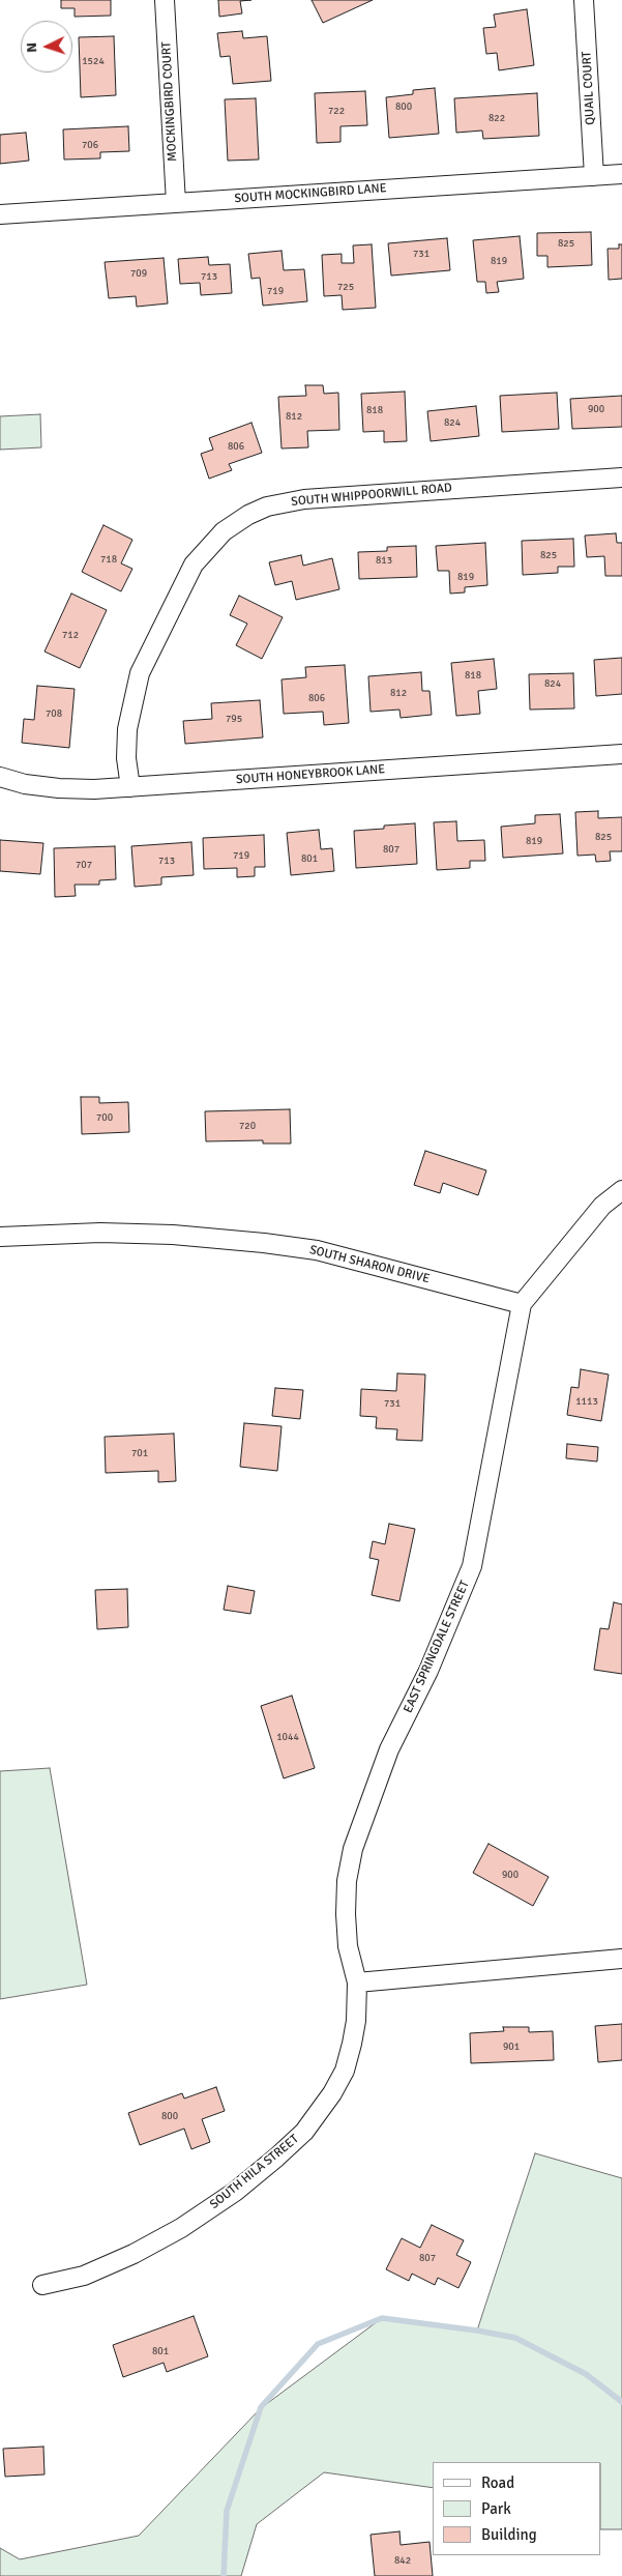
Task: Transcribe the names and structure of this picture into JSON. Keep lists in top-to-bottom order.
{
  "streets": {
    "street": [
      "QUAIL COURT",
      "MOCKINGBIRD COURT",
      "SOUTH MOCKINGBIRD LANE",
      "SOUTH WHIPPOORWILL ROAD",
      "SOUTH HONEYBROOK LANE",
      "SOUTH SHARON DRIVE",
      "EAST SPRINGDALE STREET",
      "SOUTH HILA STREET"
    ]
  },
  "crossings": [
    ["QUAIL COURT", "SOUTH MOCKINGBIRD LANE"],
    ["MOCKINGBIRD COURT", "SOUTH MOCKINGBIRD LANE"],
    ["SOUTH WHIPPOORWILL ROAD", "SOUTH HONEYBROOK LANE"],
    ["SOUTH SHARON DRIVE", "EAST SPRINGDALE STREET"],
    ["EAST SPRINGDALE STREET", "SOUTH HILA STREET"]
  ],
  "house_numbers": [
    "1524",
    "800",
    "722",
    "822",
    "706",
    "825",
    "731",
    "819",
    "709",
    "713",
    "725",
    "719",
    "900",
    "818",
    "812",
    "824",
    "806",
    "825",
    "718",
    "813",
    "819",
    "712",
    "818",
    "824",
    "812",
    "806",
    "708",
    "795",
    "825",
    "819",
    "807",
    "719",
    "801",
    "713",
    "707",
    "700",
    "720",
    "1113",
    "731",
    "701",
    "1044",
    "900",
    "901",
    "800",
    "807",
    "801",
    "842"
  ],
  "legend": ["Road", "Park", "Building"],
  "north": "left"
}
